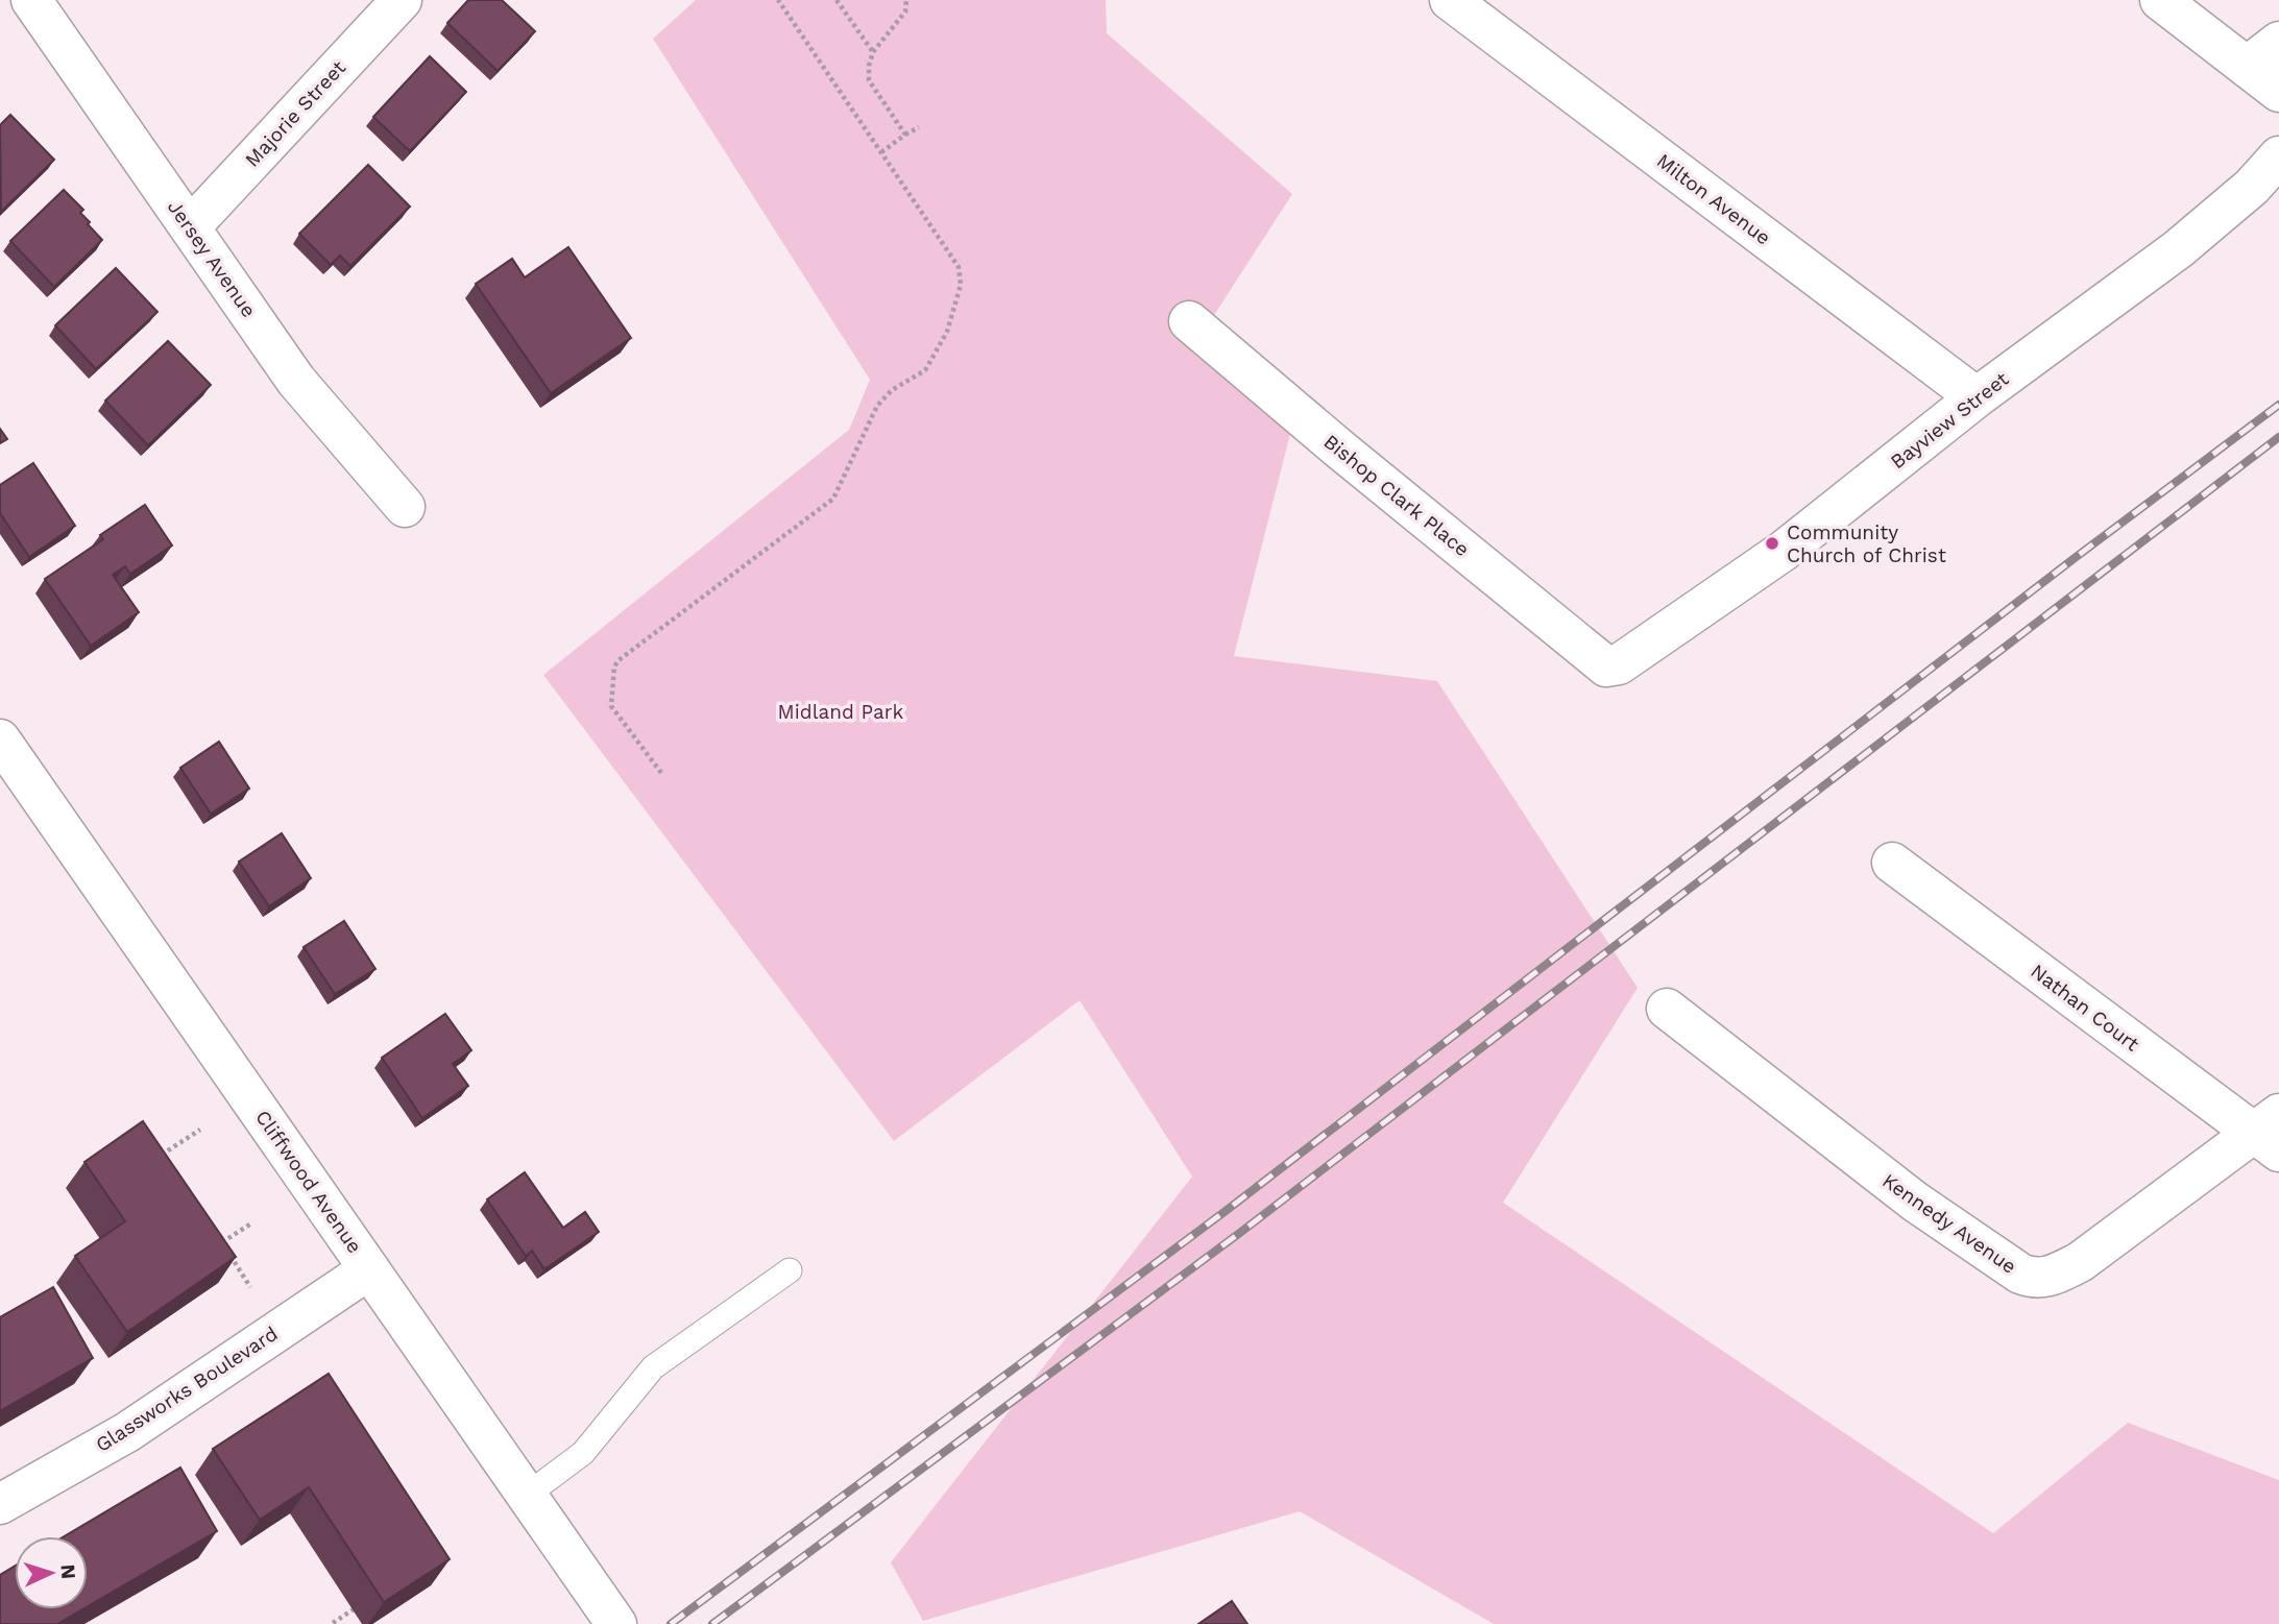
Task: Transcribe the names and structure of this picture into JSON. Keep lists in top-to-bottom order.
{
  "streets": {
    "street": [
      "Majorie Street",
      "Milton Avenue",
      "Jersey Avenue",
      "Bayview Street",
      "Bishop Clark Place",
      "Nathan Court",
      "Cliffwood Avenue",
      "Kennedy Avenue",
      "Glassworks Boulevard"
    ]
  },
  "crossings": [
    ["Majorie Street", "Jersey Avenue"],
    ["Milton Avenue", "Bayview Street"],
    ["Bayview Street", "Bishop Clark Place"],
    ["Nathan Court", "Kennedy Avenue"],
    ["Cliffwood Avenue", "Glassworks Boulevard"]
  ],
  "parks": ["Midland Park"],
  "places": ["Community Church of Christ"],
  "north": "right"
}
